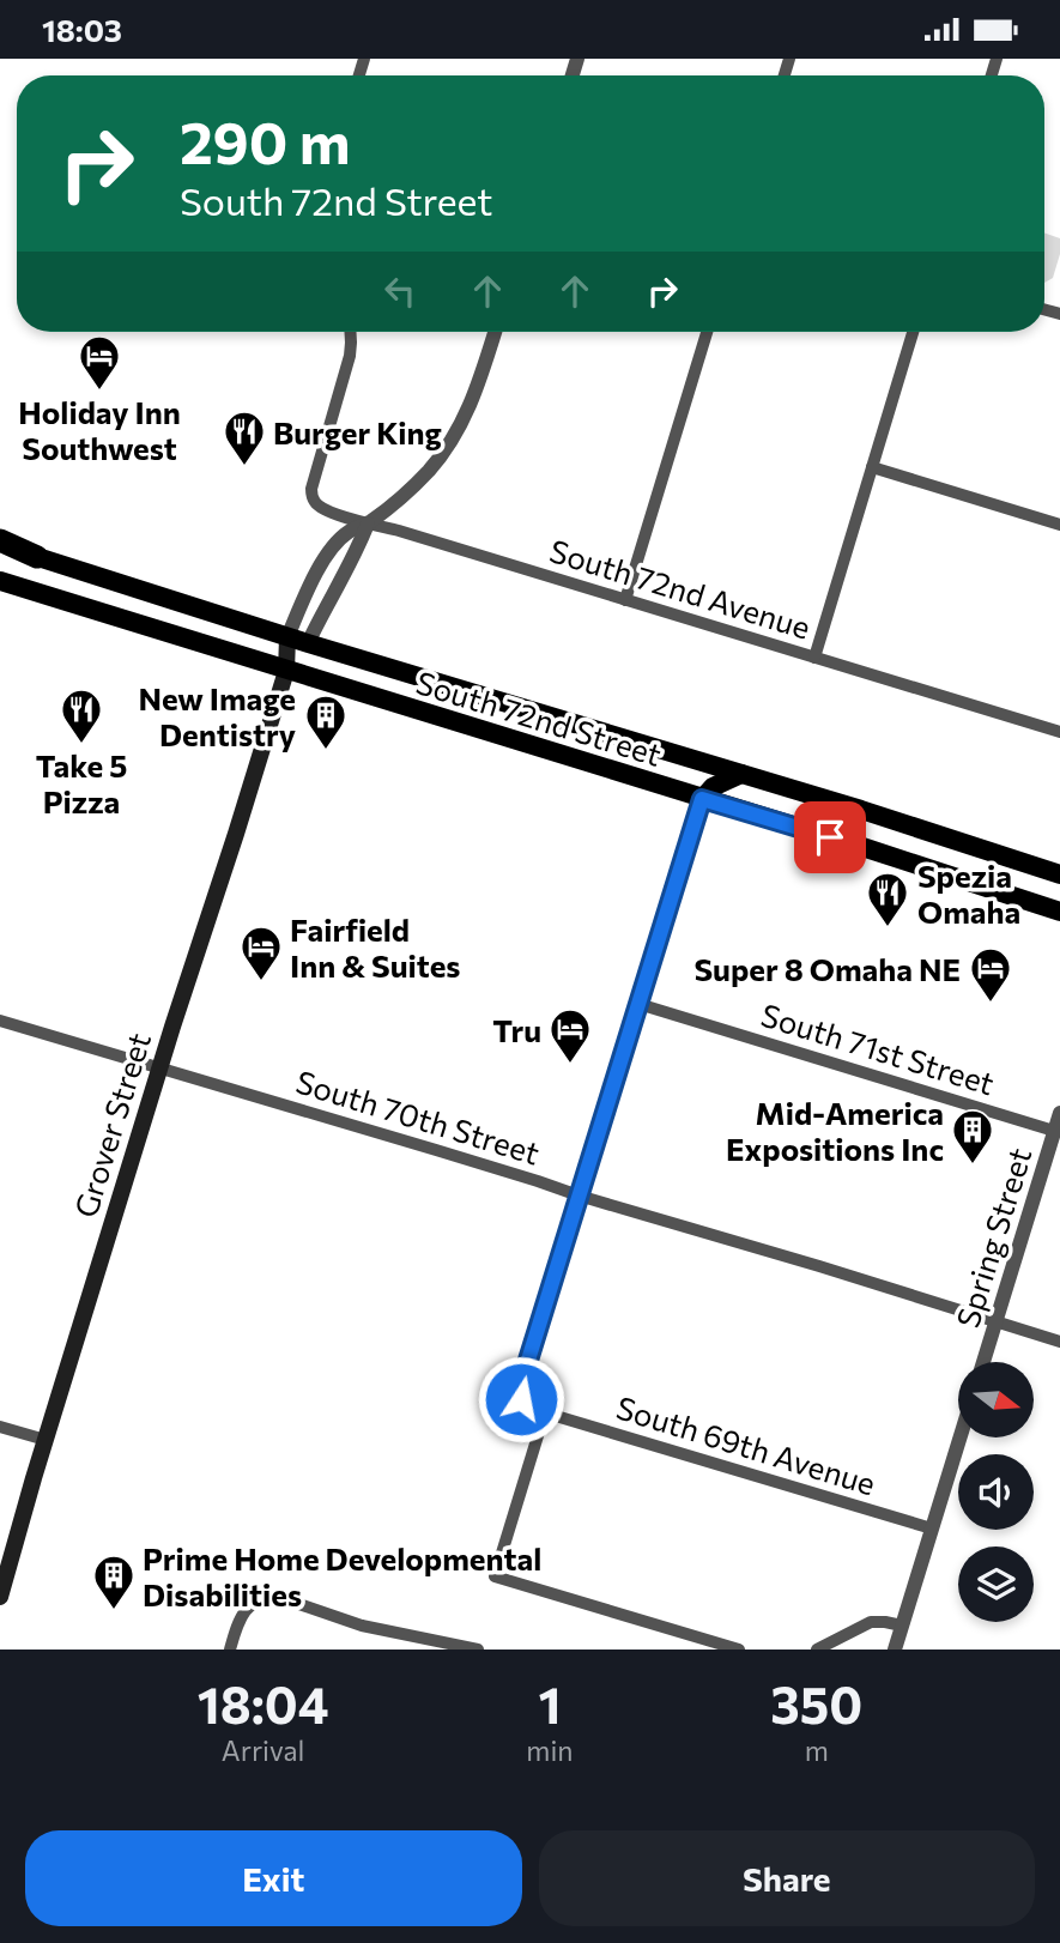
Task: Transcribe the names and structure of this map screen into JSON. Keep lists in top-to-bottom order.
{
  "streets": {
    "main road": ["South 72nd Street", "Grover Street"],
    "street": [
      "South 72nd Avenue",
      "South 71st Street",
      "South 70th Street",
      "Spring Street",
      "South 69th Avenue"
    ]
  },
  "crossings": [
    ["South 72nd Avenue", "Grover Street"],
    ["South 72nd Street", "Grover Street"],
    ["South 71st Street", "Spring Street"],
    ["South 70th Street", "Grover Street"],
    ["South 70th Street", "Spring Street"]
  ],
  "places": {
    "hotel": [
      "Holiday Inn Southwest",
      "Fairfield Inn & Suites",
      "Super 8 Omaha NE",
      "Tru"
    ],
    "restaurant": ["Burger King", "Take 5 Pizza", "Spezia Omaha"],
    "building": ["New Image Dentistry", "Mid-America Expositions Inc", "Prime Home Developmental Disabilities"]
  },
  "north": "right",
  "page": {
    "status": "18:03",
    "turn": ["290 m", "South 72nd Street"],
    "eta": [
      "18:04",
      "Arrival",
      "1",
      "min",
      "350",
      "m"
    ],
    "buttons": ["Exit", "Share"]
  }
}
